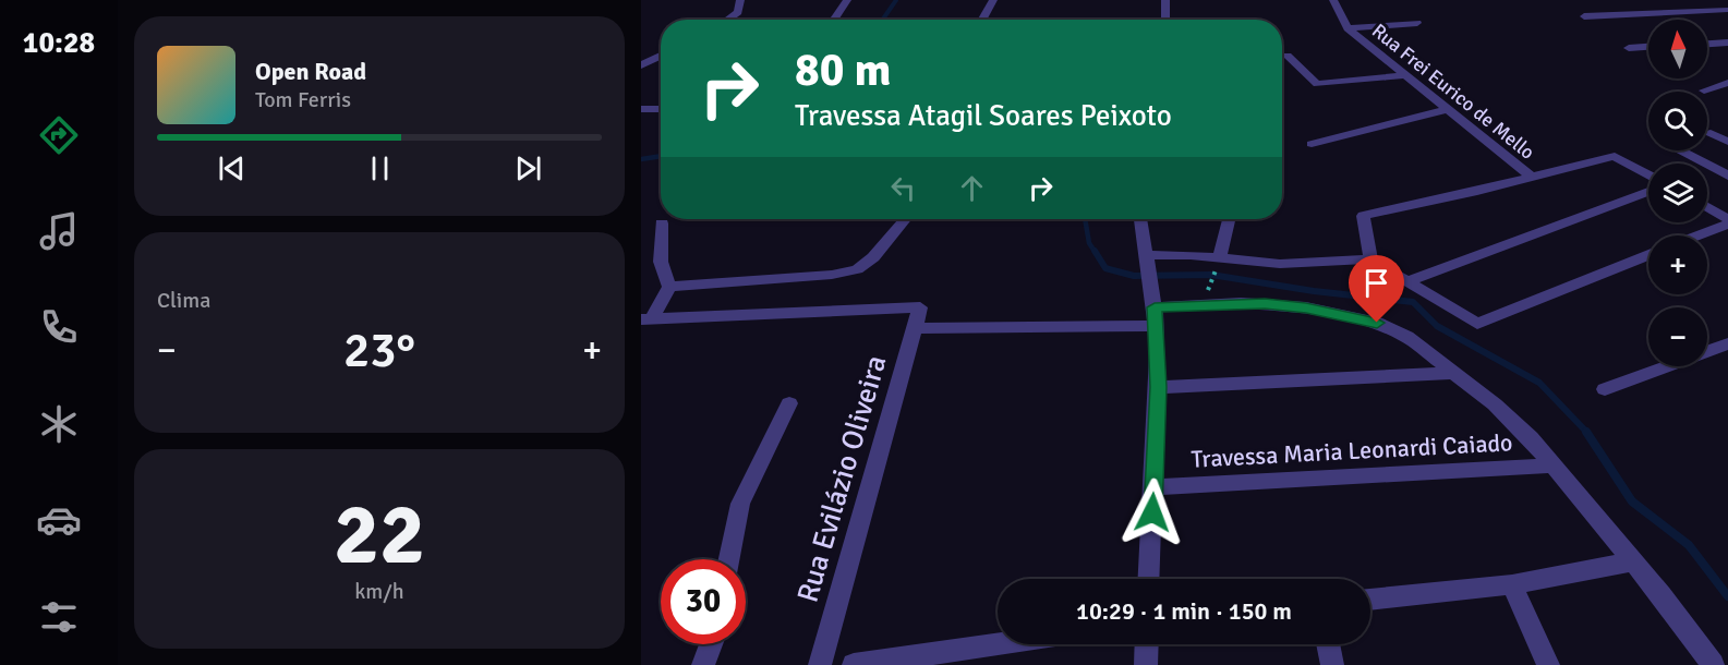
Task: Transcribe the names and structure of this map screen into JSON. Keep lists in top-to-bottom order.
{
  "streets": {
    "street": ["Rua Frei Eurico de Mello", "Travessa Maria Leonardi Caiado", "Rua Evilázio Oliveira"]
  },
  "north": "top",
  "page": {
    "tabs": "10:28",
    "map_buttons": ["+", "−"],
    "turn": ["80 m", "Travessa Atagil Soares Peixoto"],
    "song": ["Open Road", "Tom Ferris"],
    "tile": [
      "Clima",
      ["22", "km/h"]
    ],
    "heat": ["−", "23°", "+"],
    "limit": "30",
    "trip": "10:29 · 1 min · 150 m"
  }
}
